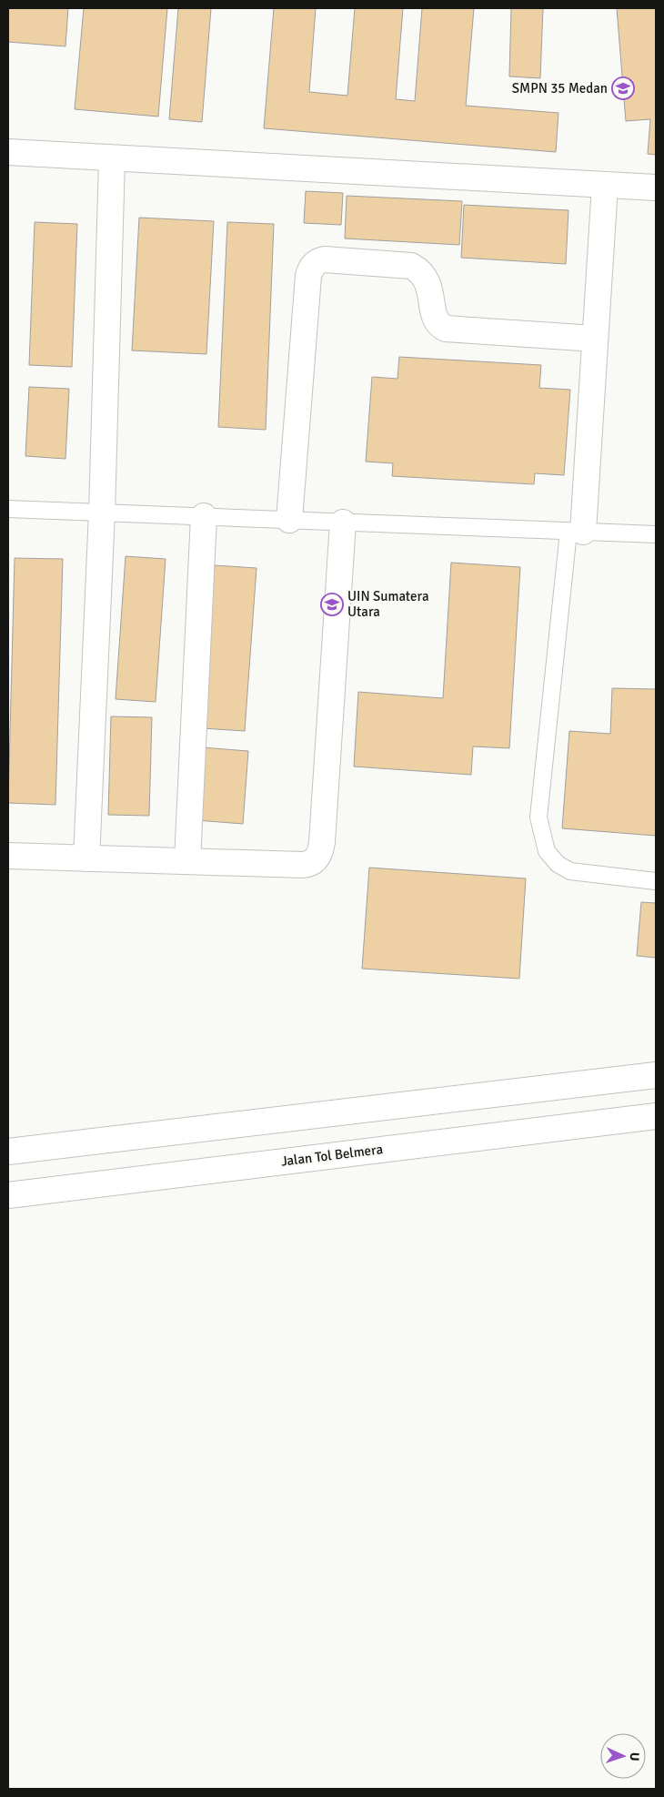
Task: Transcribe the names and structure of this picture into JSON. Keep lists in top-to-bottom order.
{
  "streets": {
    "main road": ["Jalan Tol Belmera"]
  },
  "places": {
    "school or university": ["SMPN 35 Medan", "UIN Sumatera Utara"]
  },
  "north": "right"
}
